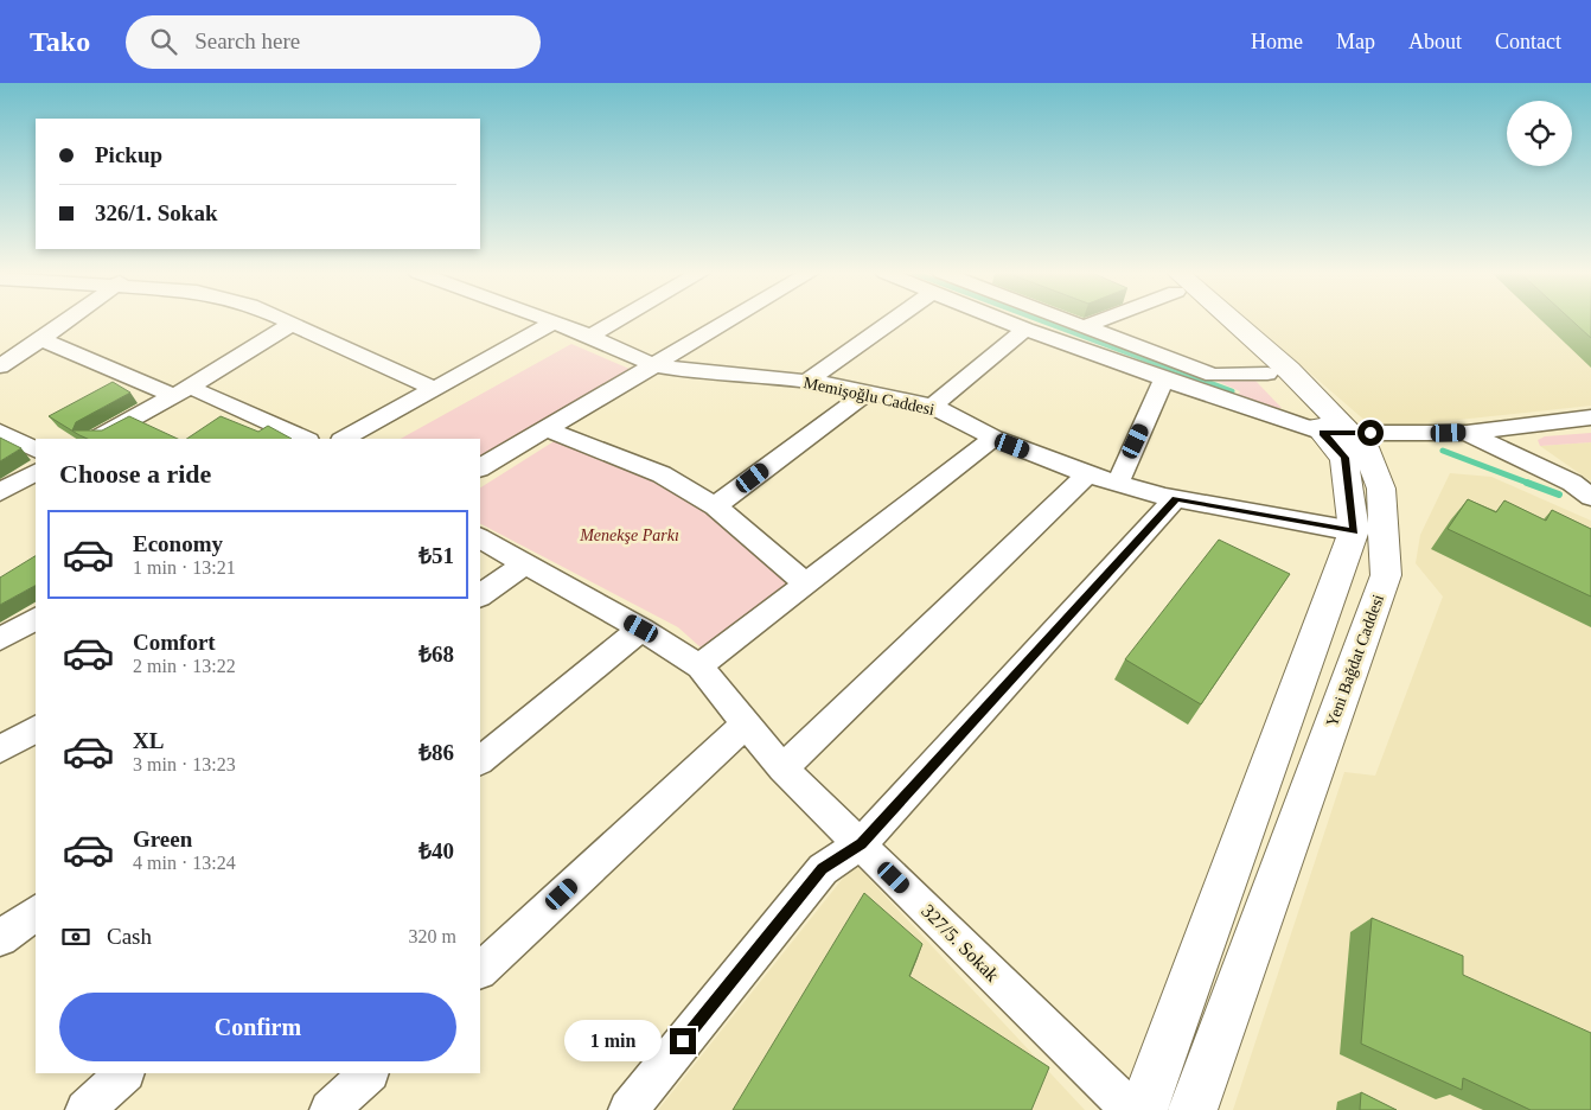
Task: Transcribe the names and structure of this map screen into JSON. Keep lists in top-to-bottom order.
{
  "streets": {
    "main road": ["Yeni Bağdat Caddesi"],
    "street": ["Memişoğlu Caddesi", "327/5. Sokak"]
  },
  "crossings": [
    ["Memişoğlu Caddesi", "Yeni Bağdat Caddesi"]
  ],
  "parks": ["Menekşe Parkı"],
  "page": {
    "header": "Tako",
    "search": "Search here",
    "nav": [
      "Home",
      "Map",
      "About",
      "Contact"
    ],
    "banner": ["Pickup", "326/1. Sokak"],
    "heading": "Choose a ride",
    "list": [
      {
        "name": "Economy",
        "note": "1 min · 13:21",
        "value": "₺51"
      },
      {
        "name": "Comfort",
        "note": "2 min · 13:22",
        "value": "₺68"
      },
      {
        "name": "XL",
        "note": "3 min · 13:23",
        "value": "₺86"
      },
      {
        "name": "Green",
        "note": "4 min · 13:24",
        "value": "₺40"
      }
    ],
    "pay": ["Cash", "320 m"],
    "buttons": "Confirm",
    "bubble": "1 min"
  }
}
